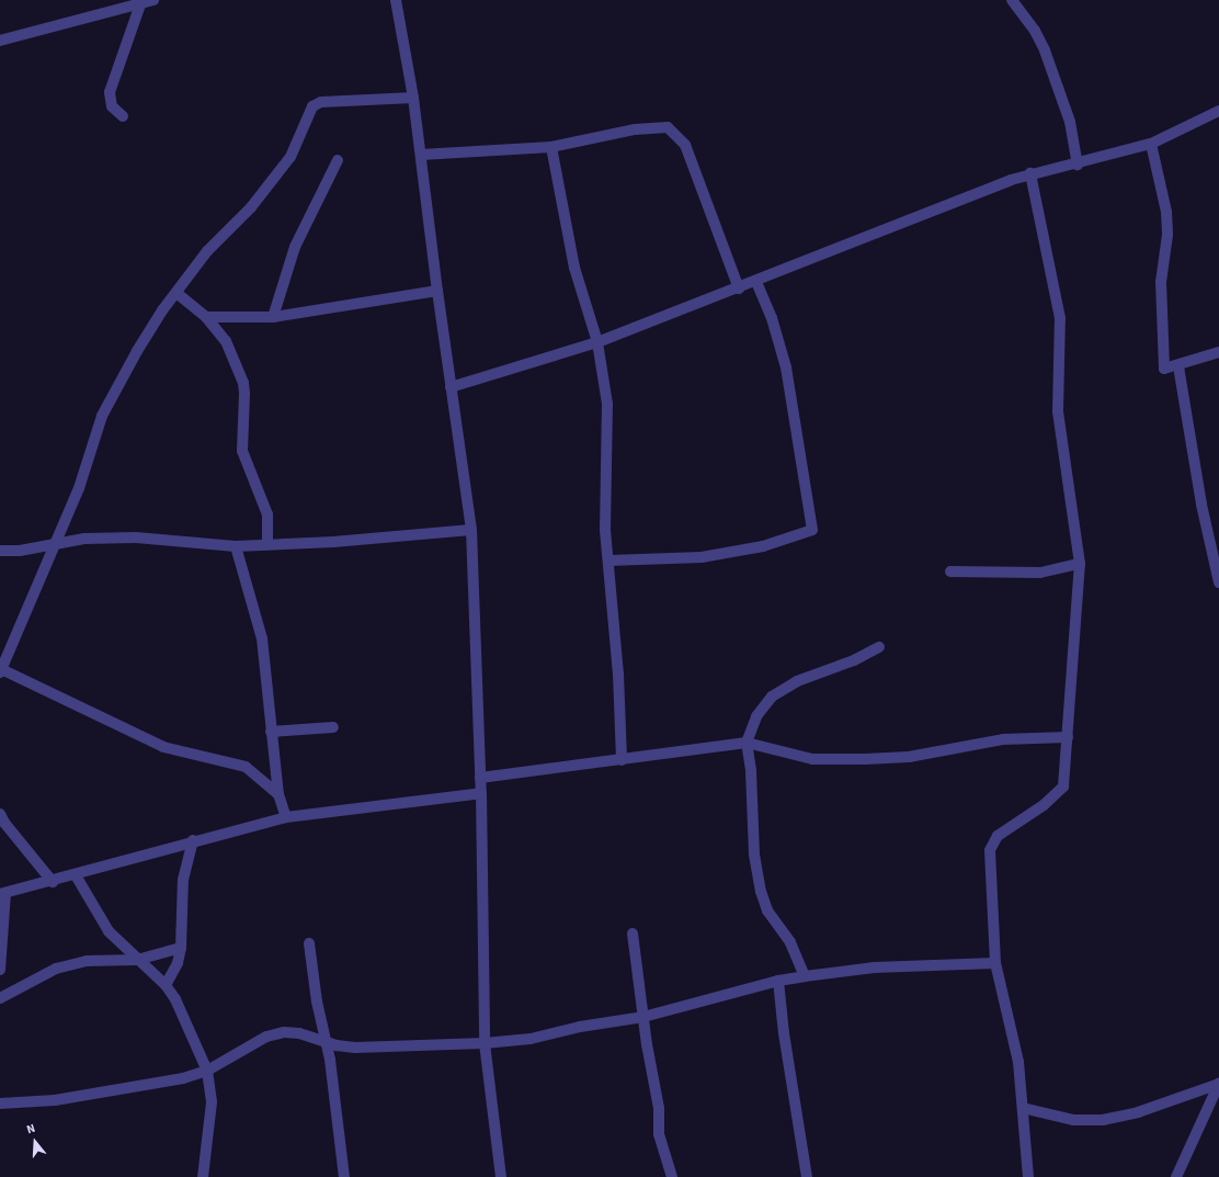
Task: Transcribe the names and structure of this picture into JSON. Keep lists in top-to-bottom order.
{
  "north": "top"
}
